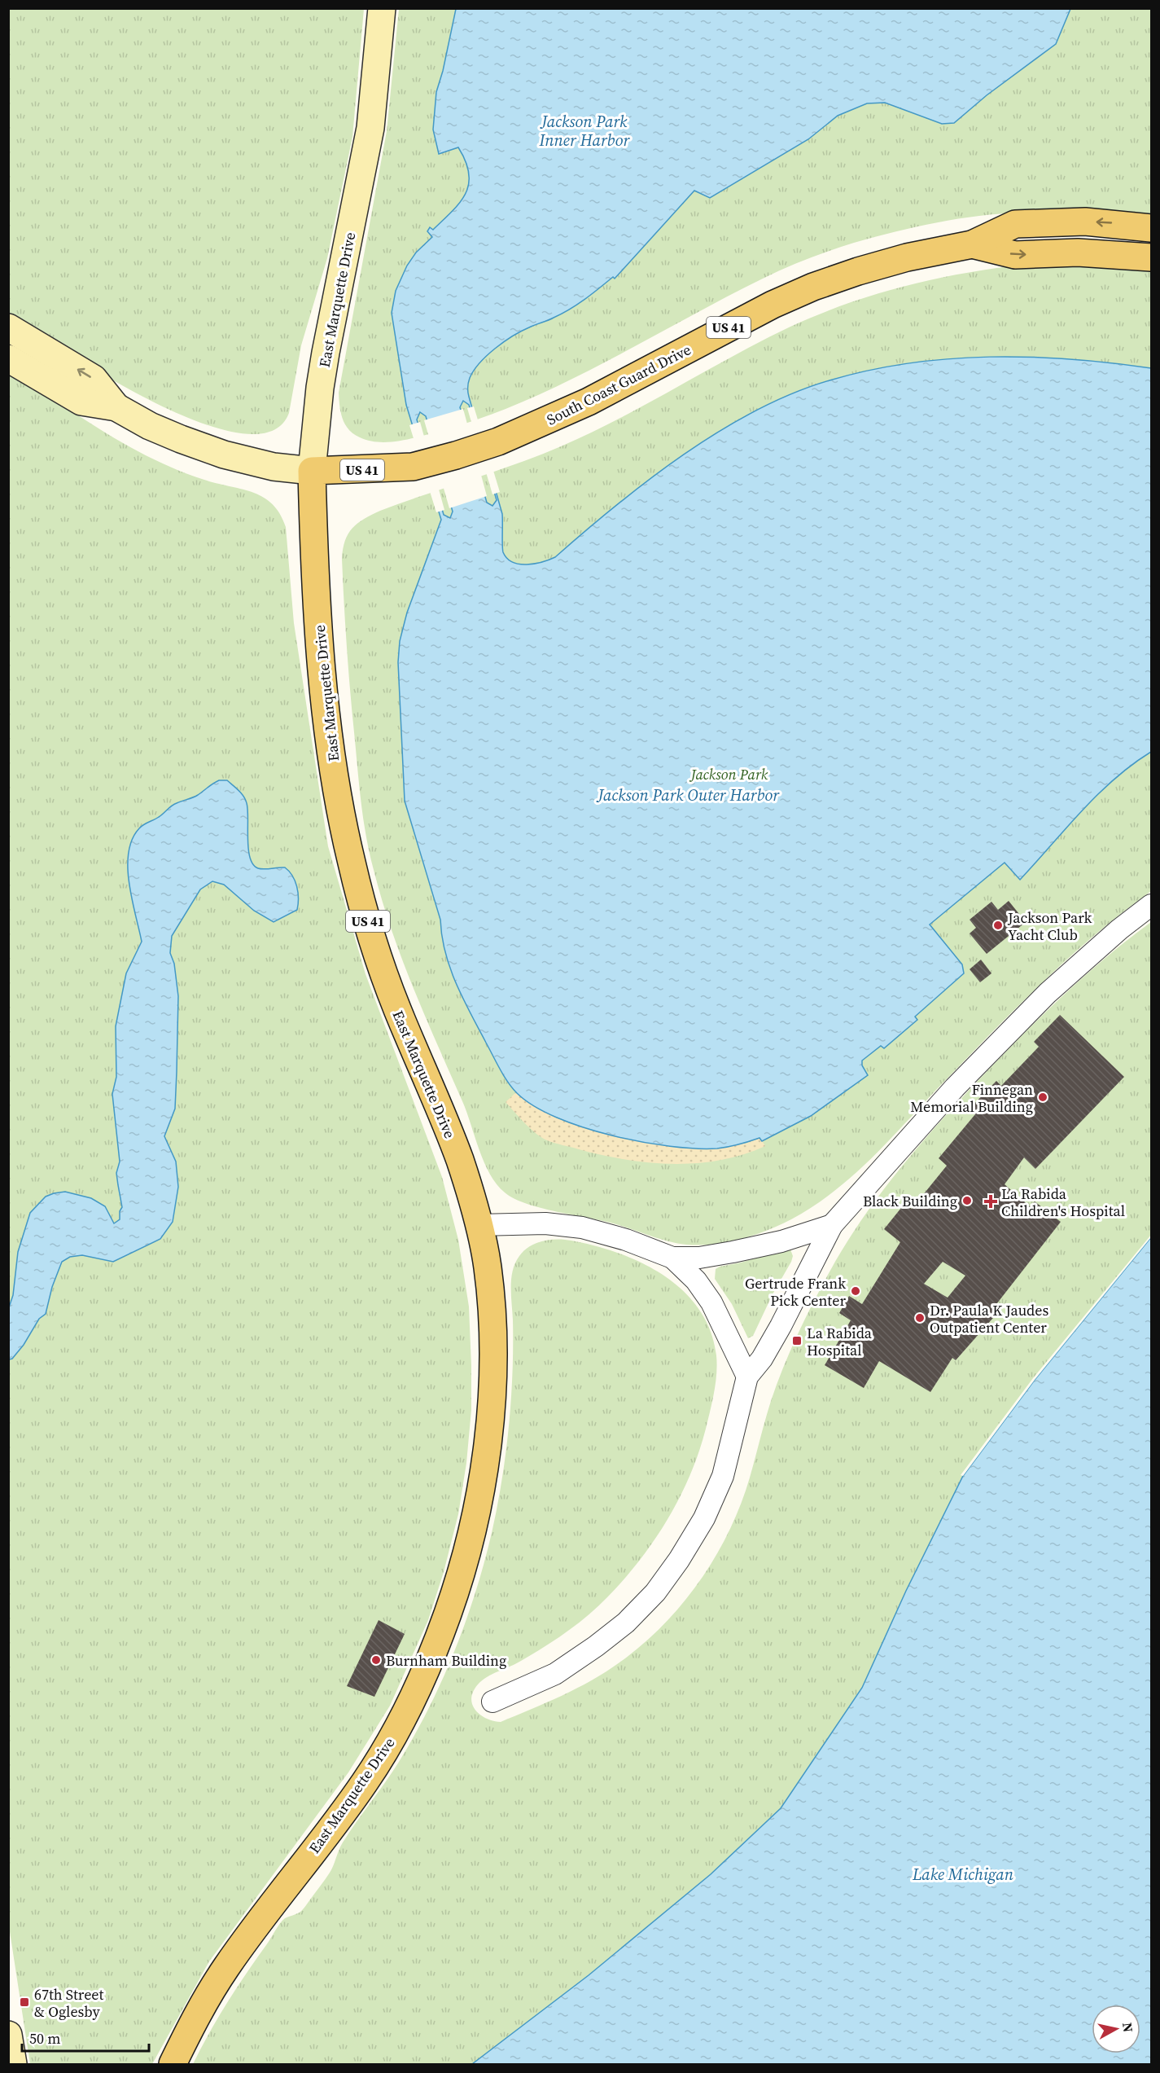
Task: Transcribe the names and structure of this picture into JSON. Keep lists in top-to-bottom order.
{
  "streets": {
    "main road": ["East Marquette Drive", "US 41", "South Coast Guard Drive"]
  },
  "crossings": [
    ["East Marquette Drive", "South Coast Guard Drive"]
  ],
  "water": ["Jackson Park Inner Harbor", "Jackson Park Outer Harbor", "Lake Michigan"],
  "parks": ["Jackson Park"],
  "places": {
    "other": [
      "Jackson Park Yacht Club",
      "Finnegan Memorial Building",
      "Black Building",
      "Gertrude Frank Pick Center",
      "Dr. Paula K Jaudes Outpatient Center",
      "Burnham Building"
    ],
    "health": ["La Rabida Children's Hospital"],
    "transit": ["La Rabida Hospital", "67th Street & Oglesby"]
  },
  "scale_bar": "50 m",
  "north": "right"
}
